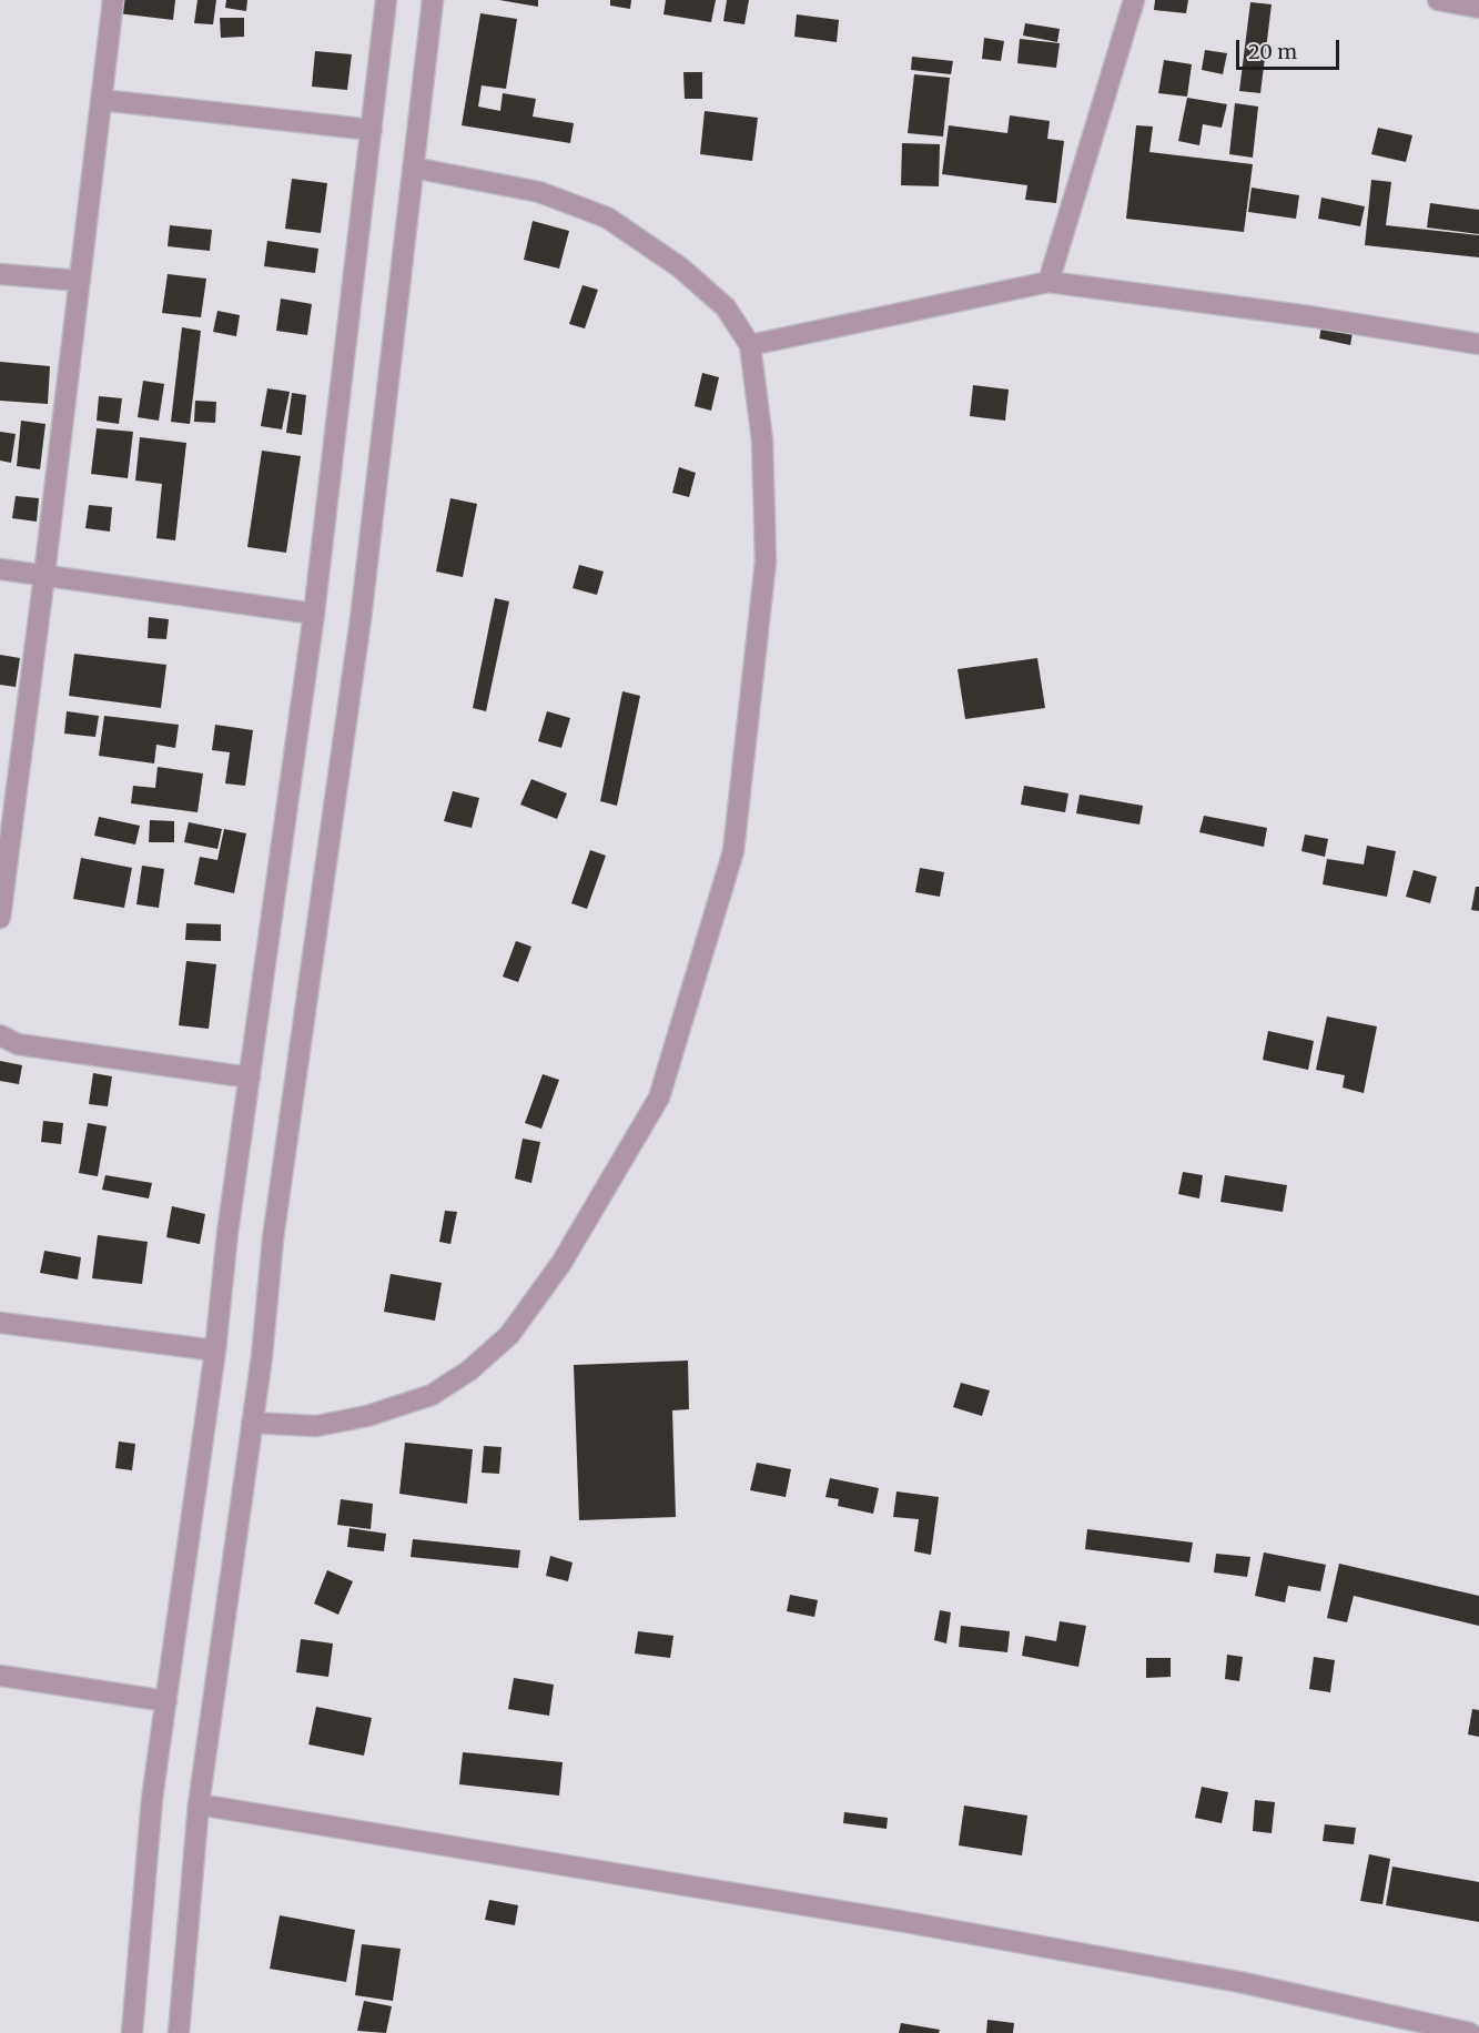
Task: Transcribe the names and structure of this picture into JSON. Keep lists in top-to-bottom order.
{
  "scale_bar": "20 m"
}
